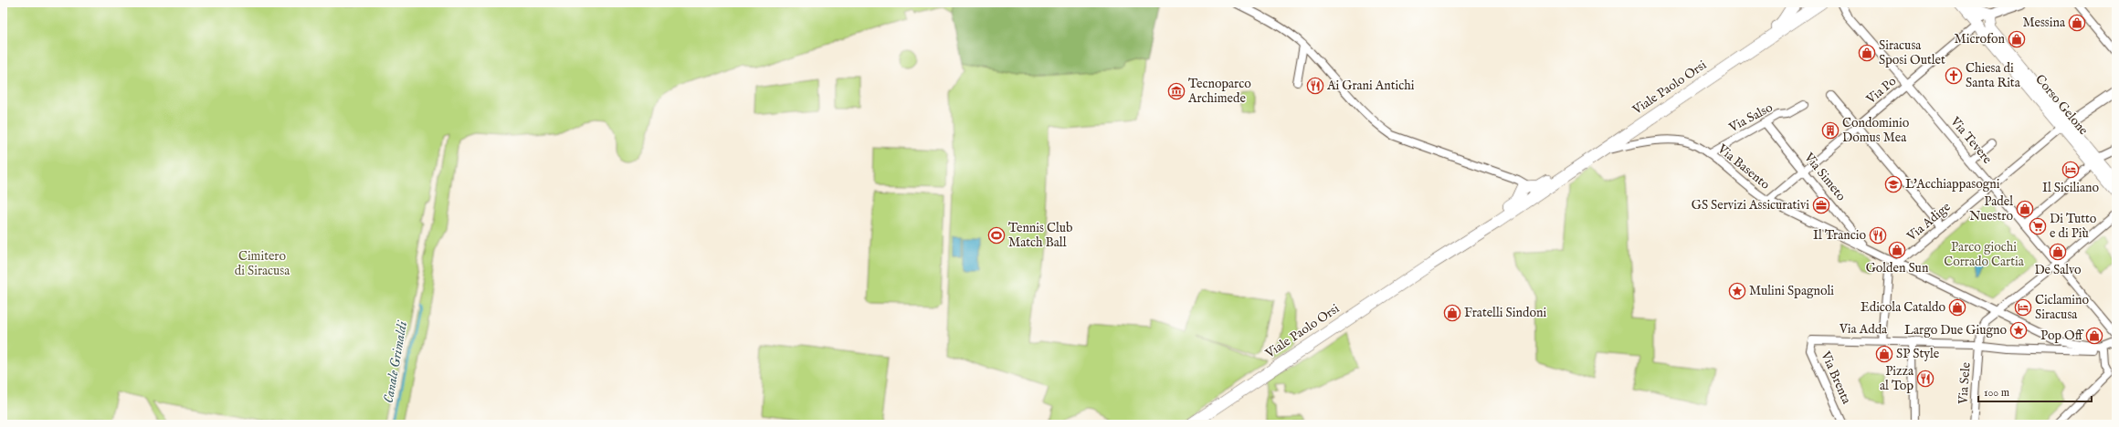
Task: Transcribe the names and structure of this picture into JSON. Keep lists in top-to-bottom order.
{
  "streets": {
    "main road": ["Viale Paolo Orsi", "Corso Gelone"],
    "street": [
      "Via Po",
      "Via Salso",
      "Via Tevere",
      "Via Basento",
      "Via Simeto",
      "Via Adige",
      "Via Adda",
      "Via Brenta",
      "Via Sele"
    ]
  },
  "crossings": [
    ["Viale Paolo Orsi", "Via Basento"],
    ["Via Po", "Corso Gelone"],
    ["Via Po", "Via Tevere"],
    ["Via Po", "Via Basento"],
    ["Via Po", "Via Simeto"],
    ["Corso Gelone", "Via Adige"],
    ["Via Salso", "Via Basento"],
    ["Via Salso", "Via Simeto"],
    ["Via Tevere", "Via Adige"],
    ["Via Tevere", "Via Sele"],
    ["Via Basento", "Via Simeto"],
    ["Via Basento", "Via Adige"],
    ["Via Adda", "Via Brenta"],
    ["Via Adda", "Via Sele"]
  ],
  "water": ["Canale Grimaldi"],
  "parks": ["Parco giochi Corrado Cartia", "Cimitero di Siracusa"],
  "places": {
    "shop": [
      "Messina",
      "Microfon",
      "Siracusa Sposi Outlet",
      "Padel Nuestro",
      "Golden Sun",
      "De Salvo",
      "Edicola Cataldo",
      "Fratelli Sindoni",
      "Pop Off",
      "SP Style"
    ],
    "church": ["Chiesa di Santa Rita"],
    "restaurant": ["Ai Grani Antichi", "Il Trancio", "Pizza al Top"],
    "museum": ["Tecnoparco Archimede"],
    "building": ["Condominio Domus Mea"],
    "hotel": ["Il Siciliano", "Ciclamino Siracusa"],
    "school or university": ["L'Acchiappasogni"],
    "office": ["GS Servizi Assicurativi"],
    "supermarket": ["Di Tutto e di Più"],
    "sports": ["Tennis Club Match Ball"],
    "place": ["Mulini Spagnoli", "Largo Due Giugno"]
  },
  "scale_bar": "100 m"
}
